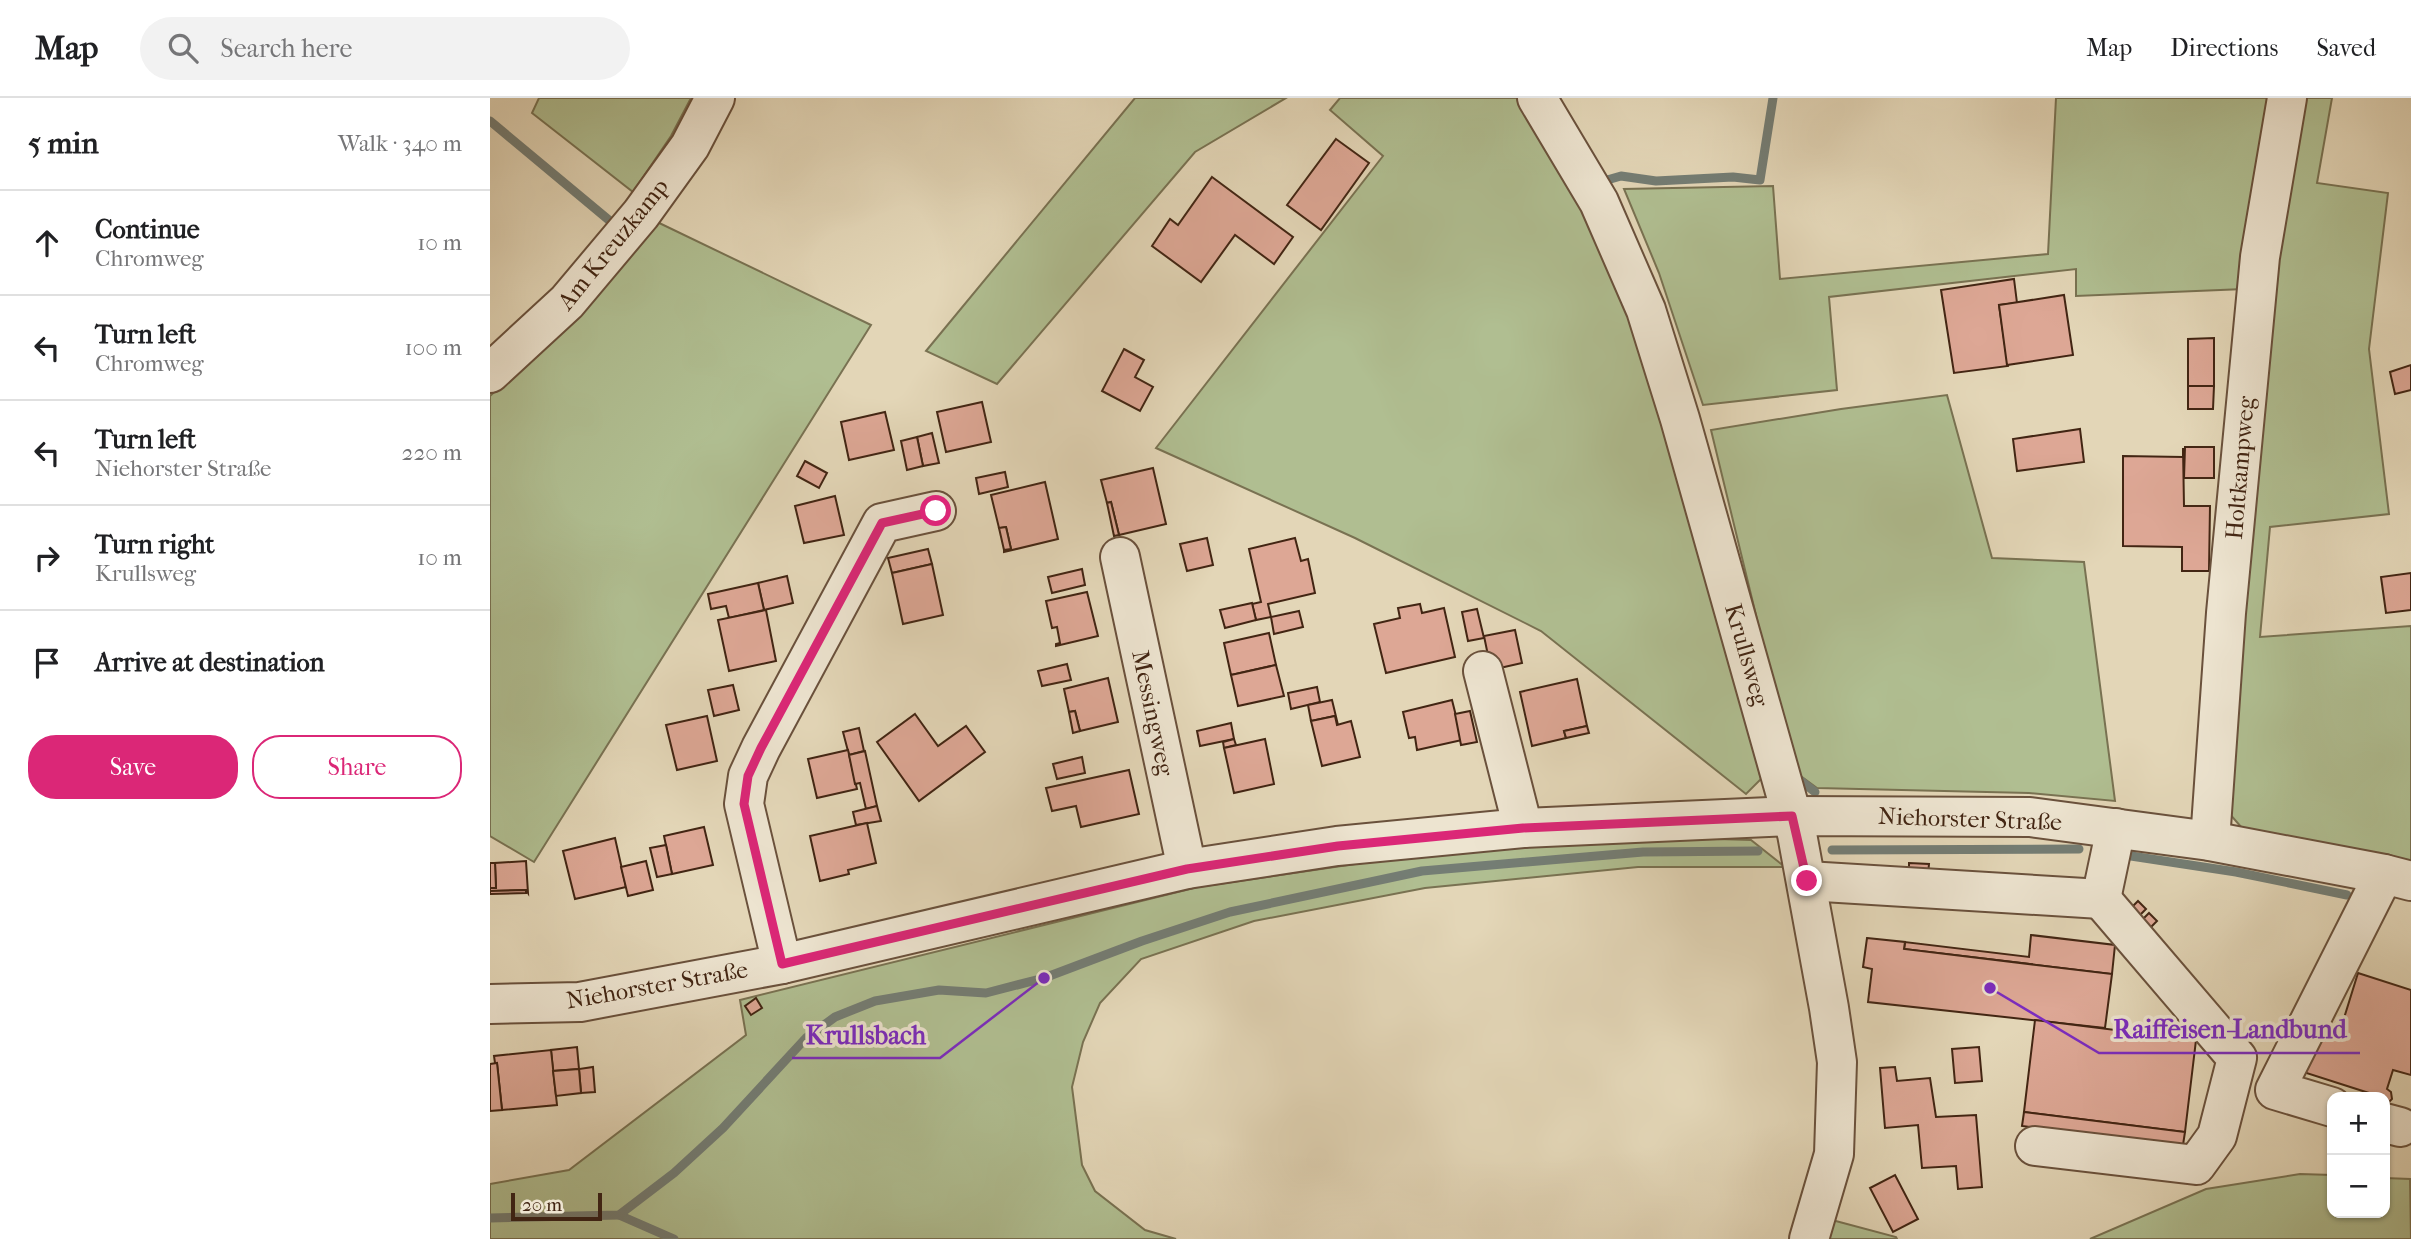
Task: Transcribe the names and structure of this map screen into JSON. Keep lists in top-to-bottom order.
{
  "streets": {
    "street": [
      "Am Kreuzkamp",
      "Holtkampweg",
      "Krullsweg",
      "Messingweg",
      "Niehorster Straße"
    ]
  },
  "crossings": [
    ["Holtkampweg", "Niehorster Straße"],
    ["Krullsweg", "Niehorster Straße"],
    ["Messingweg", "Niehorster Straße"]
  ],
  "places": ["Krullsbach", "Raiffeisen-Landbund"],
  "scale_bar": "20 m",
  "page": {
    "header": "Map",
    "search": "Search here",
    "nav": ["Map", "Directions", "Saved"],
    "heading": ["5 min", "Walk · 340 m"],
    "list": [
      ["Continue", "Chromweg", "10 m"],
      ["Turn left", "Chromweg", "100 m"],
      ["Turn left", "Niehorster Straße", "220 m"],
      ["Turn right", "Krullsweg", "10 m"],
      "Arrive at destination"
    ],
    "buttons": ["Save", "Share"],
    "map_buttons": ["+", "−"],
    "scale": "20 m"
  }
}
